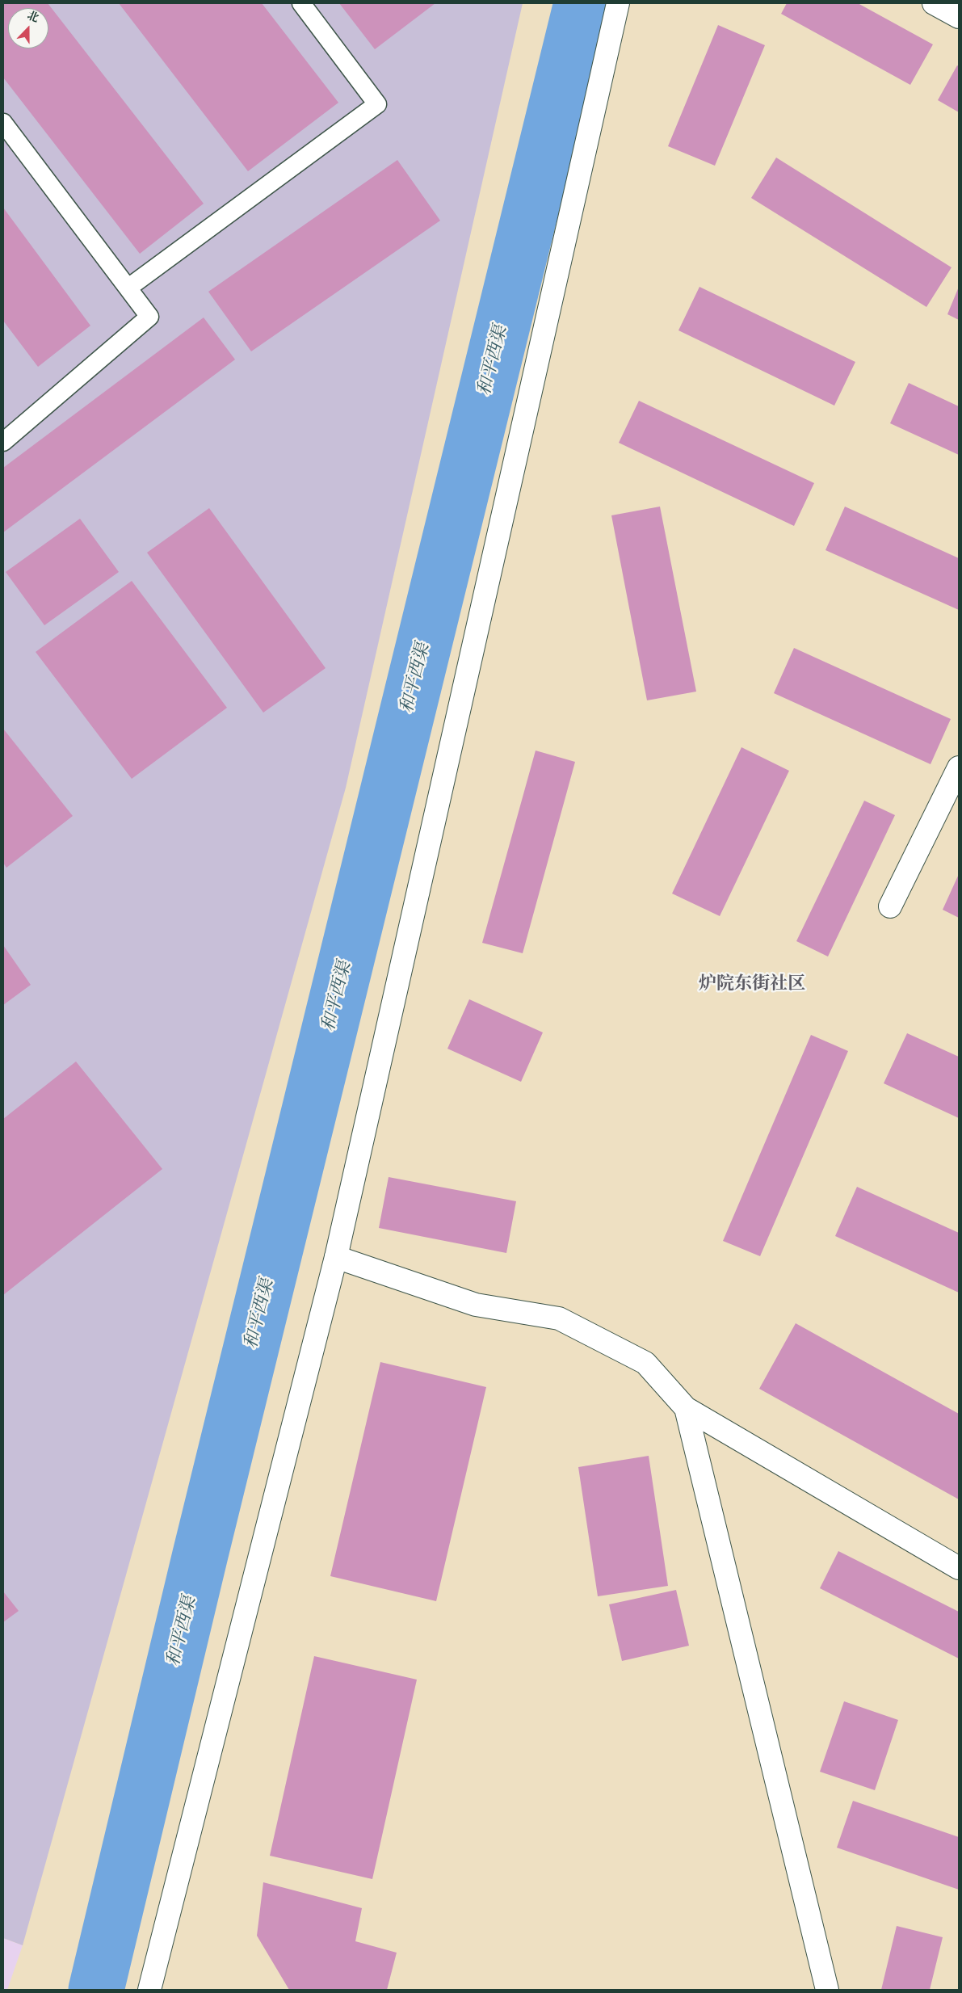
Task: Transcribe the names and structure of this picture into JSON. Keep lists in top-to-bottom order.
{
  "districts": ["炉院东街社区"],
  "water": ["和平西渠"],
  "north": "top"
}
